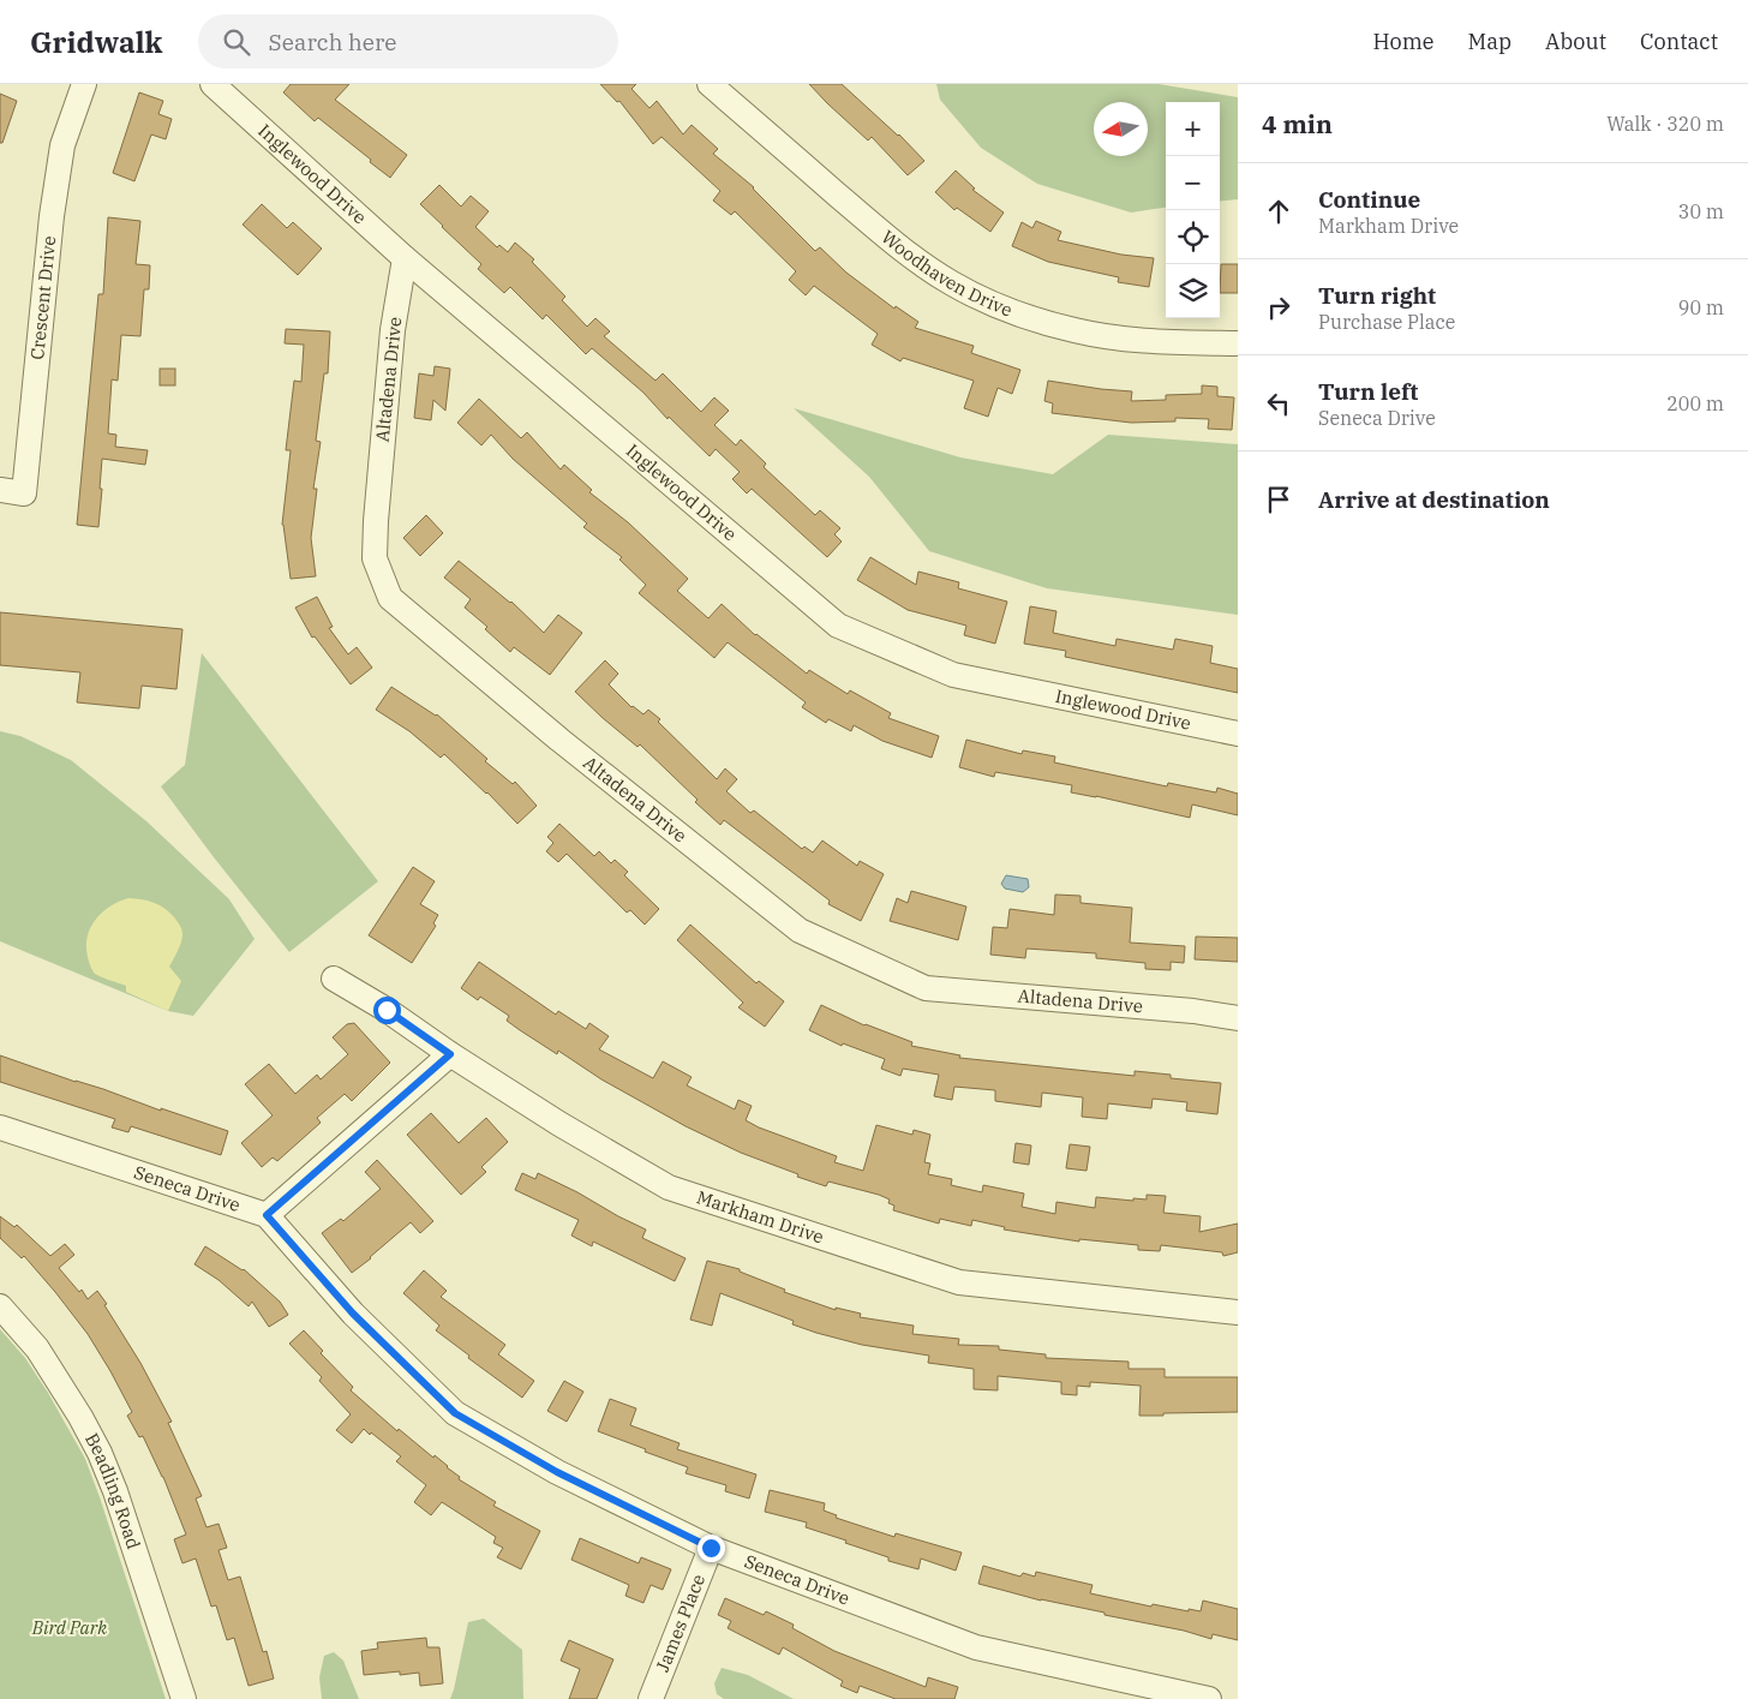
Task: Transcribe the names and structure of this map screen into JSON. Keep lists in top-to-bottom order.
{
  "streets": {
    "street": [
      "Inglewood Drive",
      "Woodhaven Drive",
      "Crescent Drive",
      "Altadena Drive",
      "Seneca Drive",
      "Markham Drive",
      "Beadling Road",
      "James Place"
    ]
  },
  "crossings": [
    ["Inglewood Drive", "Altadena Drive"],
    ["Seneca Drive", "James Place"]
  ],
  "parks": ["Bird Park"],
  "north": "left",
  "page": {
    "header": "Gridwalk",
    "search": "Search here",
    "nav": [
      "Home",
      "Map",
      "About",
      "Contact"
    ],
    "heading": ["4 min", "Walk · 320 m"],
    "map_buttons": ["+", "−"],
    "list": [
      ["Continue", "Markham Drive", "30 m"],
      ["Turn right", "Purchase Place", "90 m"],
      ["Turn left", "Seneca Drive", "200 m"],
      "Arrive at destination"
    ]
  }
}
